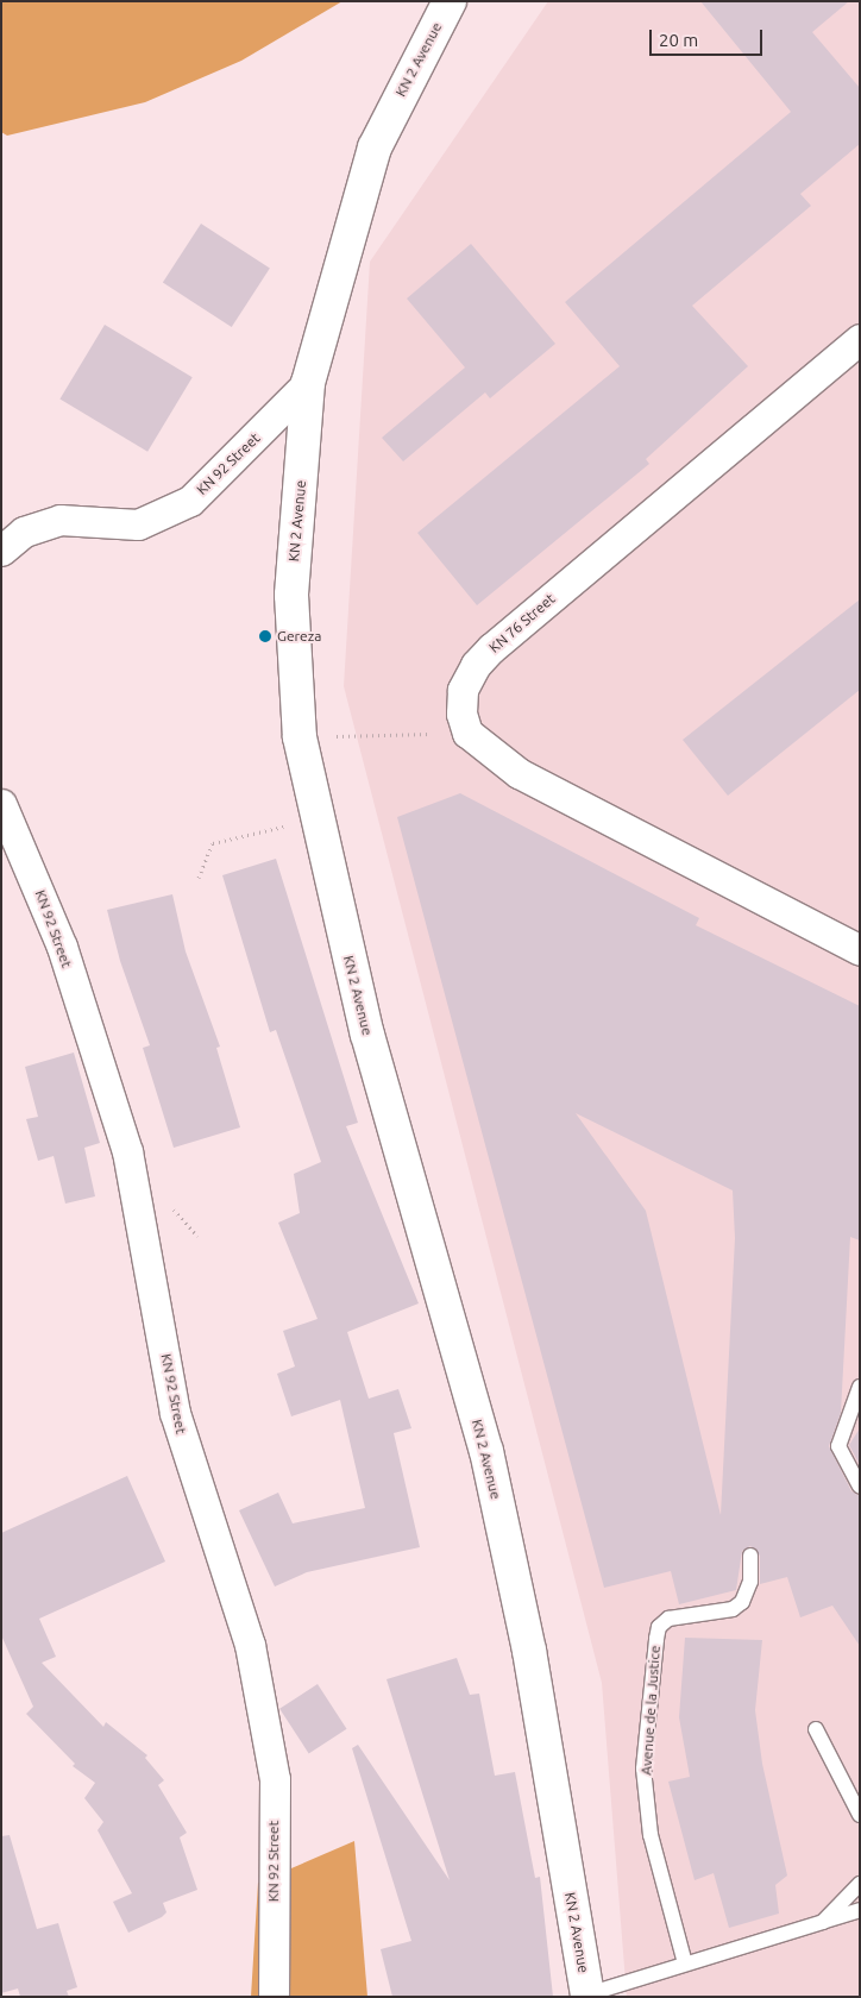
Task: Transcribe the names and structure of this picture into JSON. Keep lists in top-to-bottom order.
{
  "streets": {
    "main road": ["KN 2 Avenue"],
    "street": ["KN 92 Street", "KN 76 Street"],
    "lane": ["Avenue de la Justice"]
  },
  "crossings": [
    ["KN 2 Avenue", "KN 92 Street"]
  ],
  "places": ["Gereza"],
  "scale_bar": "20 m"
}
